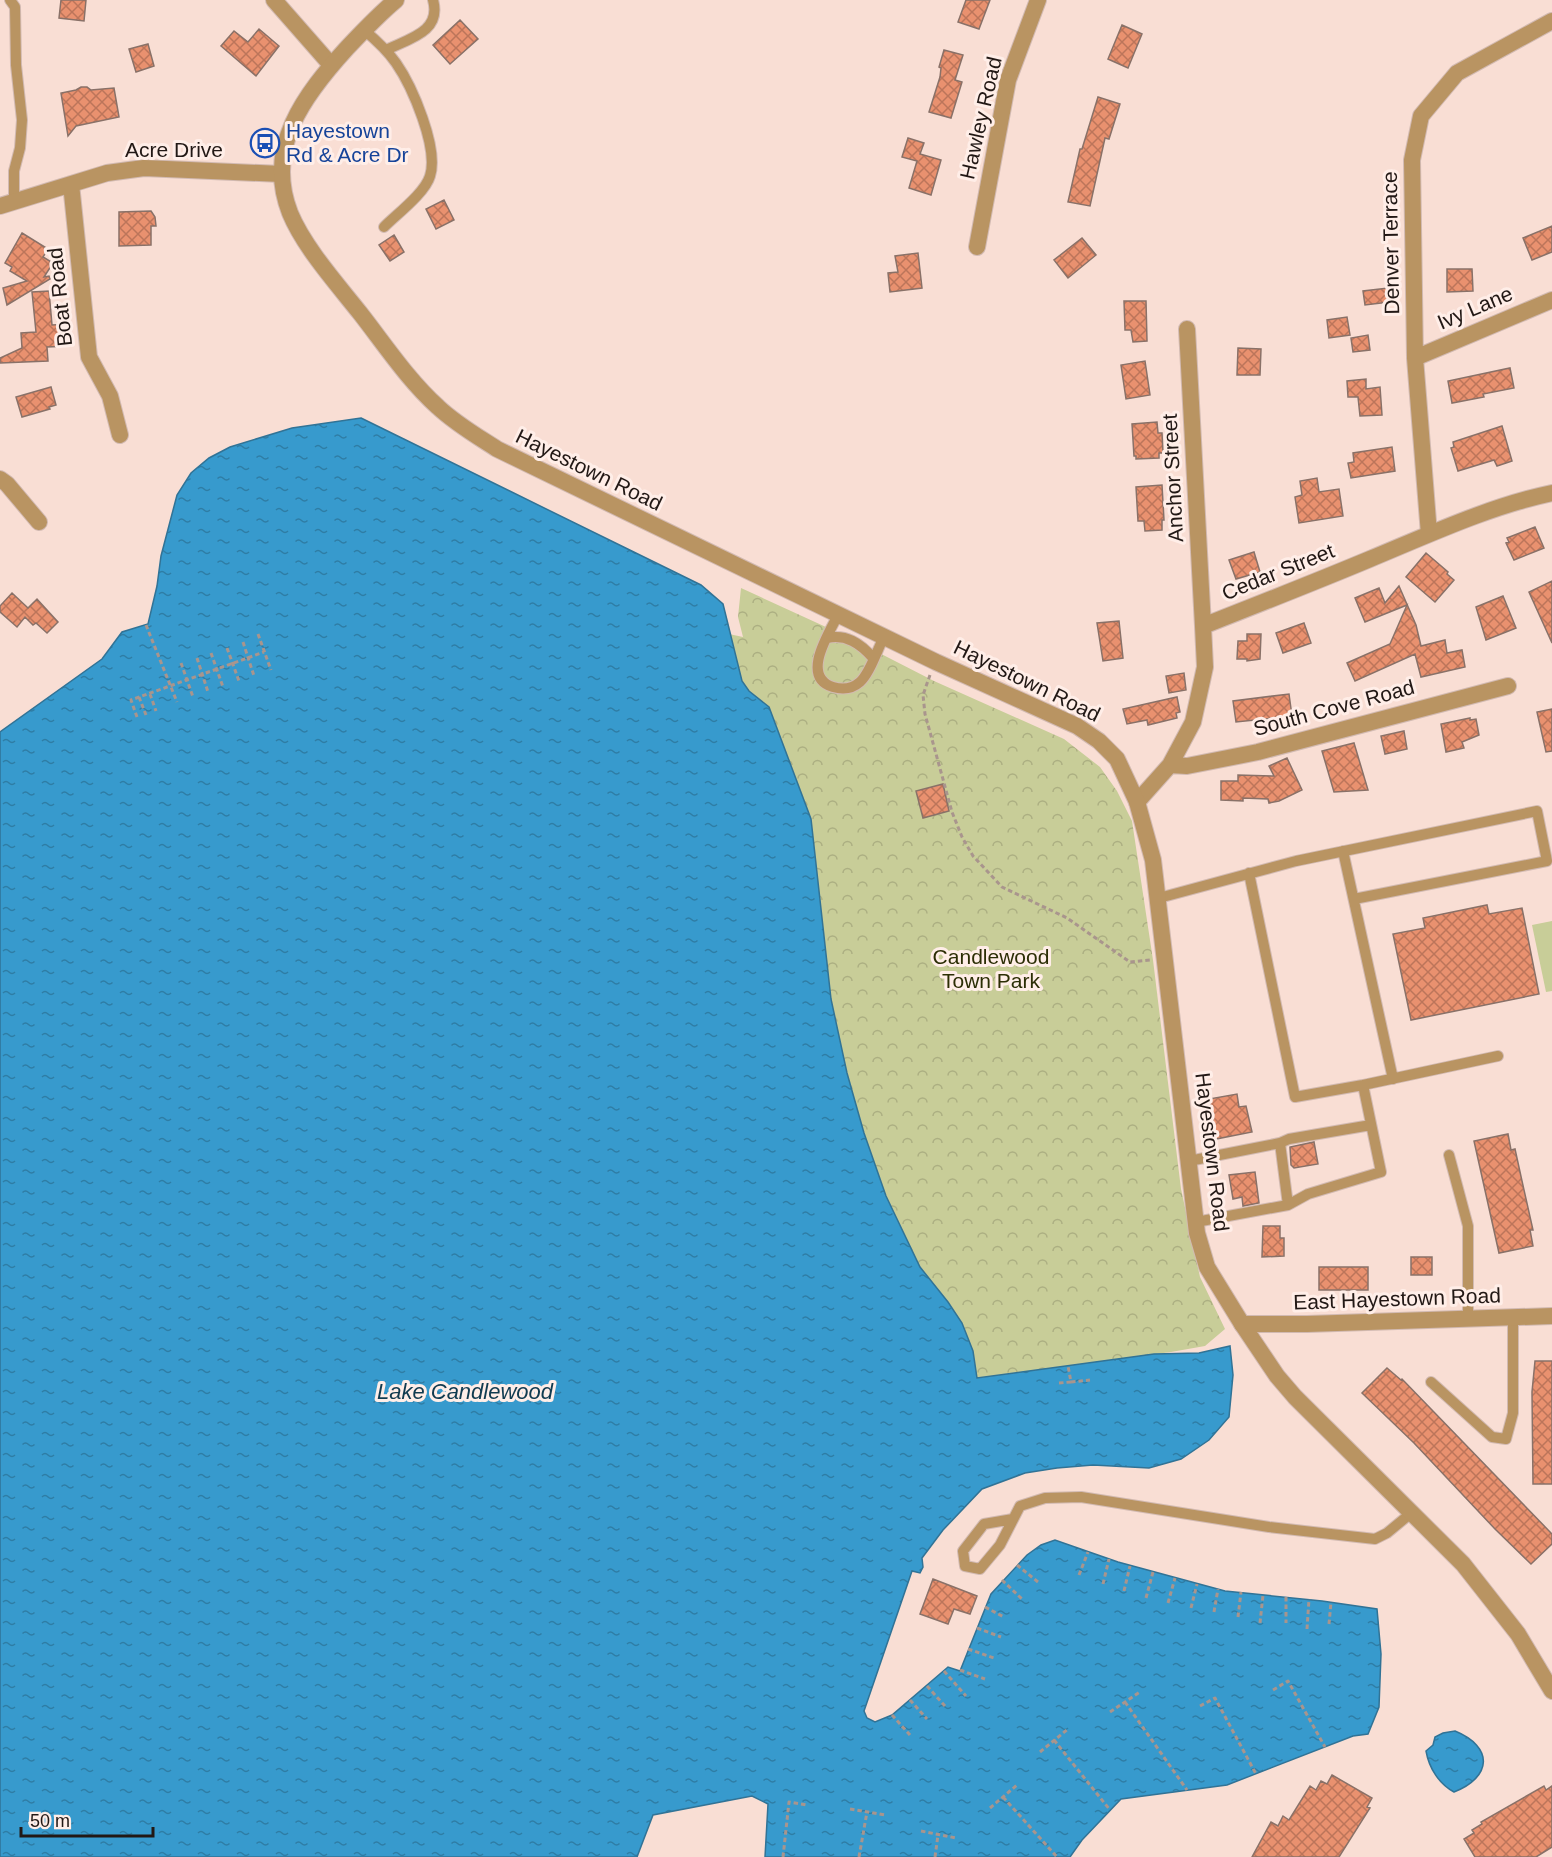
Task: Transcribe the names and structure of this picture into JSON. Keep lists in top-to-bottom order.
{
  "streets": {
    "street": [
      "Hawley Road",
      "Acre Drive",
      "Denver Terrace",
      "Boat Road",
      "Ivy Lane",
      "Hayestown Road",
      "Anchor Street",
      "Cedar Street",
      "South Cove Road",
      "East Hayestown Road"
    ]
  },
  "crossings": [
    ["Acre Drive", "Boat Road"],
    ["Acre Drive", "Hayestown Road"],
    ["Denver Terrace", "Ivy Lane"],
    ["Denver Terrace", "Cedar Street"],
    ["Hayestown Road", "Cedar Street"],
    ["Hayestown Road", "East Hayestown Road"],
    ["Anchor Street", "Cedar Street"],
    ["Cedar Street", "South Cove Road"]
  ],
  "water": ["Lake Candlewood"],
  "parks": ["Candlewood Town Park"],
  "places": {
    "bus stop": ["Hayestown Rd & Acre Dr"]
  },
  "scale_bar": "50 m"
}
